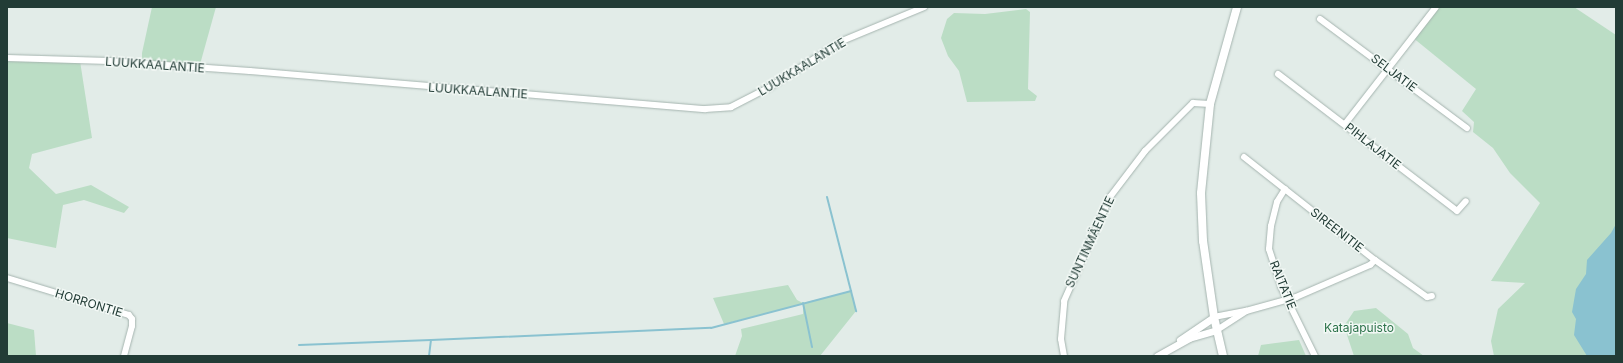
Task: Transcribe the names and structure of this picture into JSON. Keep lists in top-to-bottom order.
{
  "streets": {
    "street": [
      "LUUKKAALANTIE",
      "SELJATIE",
      "PIHLAJATIE",
      "SIREENITIE",
      "SUNTINMÄENTIE",
      "RAITATIE",
      "HORRONTIE"
    ]
  },
  "crossings": [
    ["SIREENITIE", "RAITATIE"]
  ],
  "parks": ["Katajapuisto"]
}
